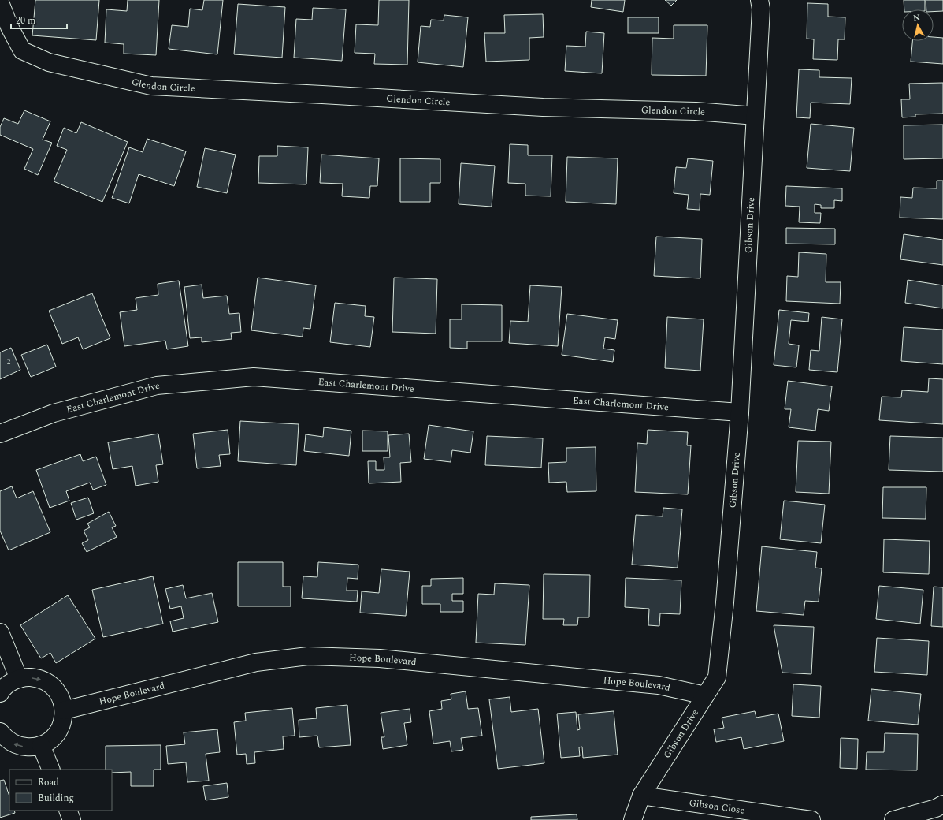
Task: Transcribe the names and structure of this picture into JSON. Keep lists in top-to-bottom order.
{
  "streets": {
    "street": [
      "Glendon Circle",
      "Gibson Drive",
      "East Charlemont Drive",
      "Hope Boulevard",
      "Gibson Close"
    ]
  },
  "crossings": [
    ["Glendon Circle", "Gibson Drive"],
    ["Gibson Drive", "East Charlemont Drive"],
    ["Gibson Drive", "Hope Boulevard"],
    ["Gibson Drive", "Gibson Close"]
  ],
  "house_numbers": ["2"],
  "legend": ["Road", "Building"],
  "scale_bar": "20 m",
  "north": "top"
}
